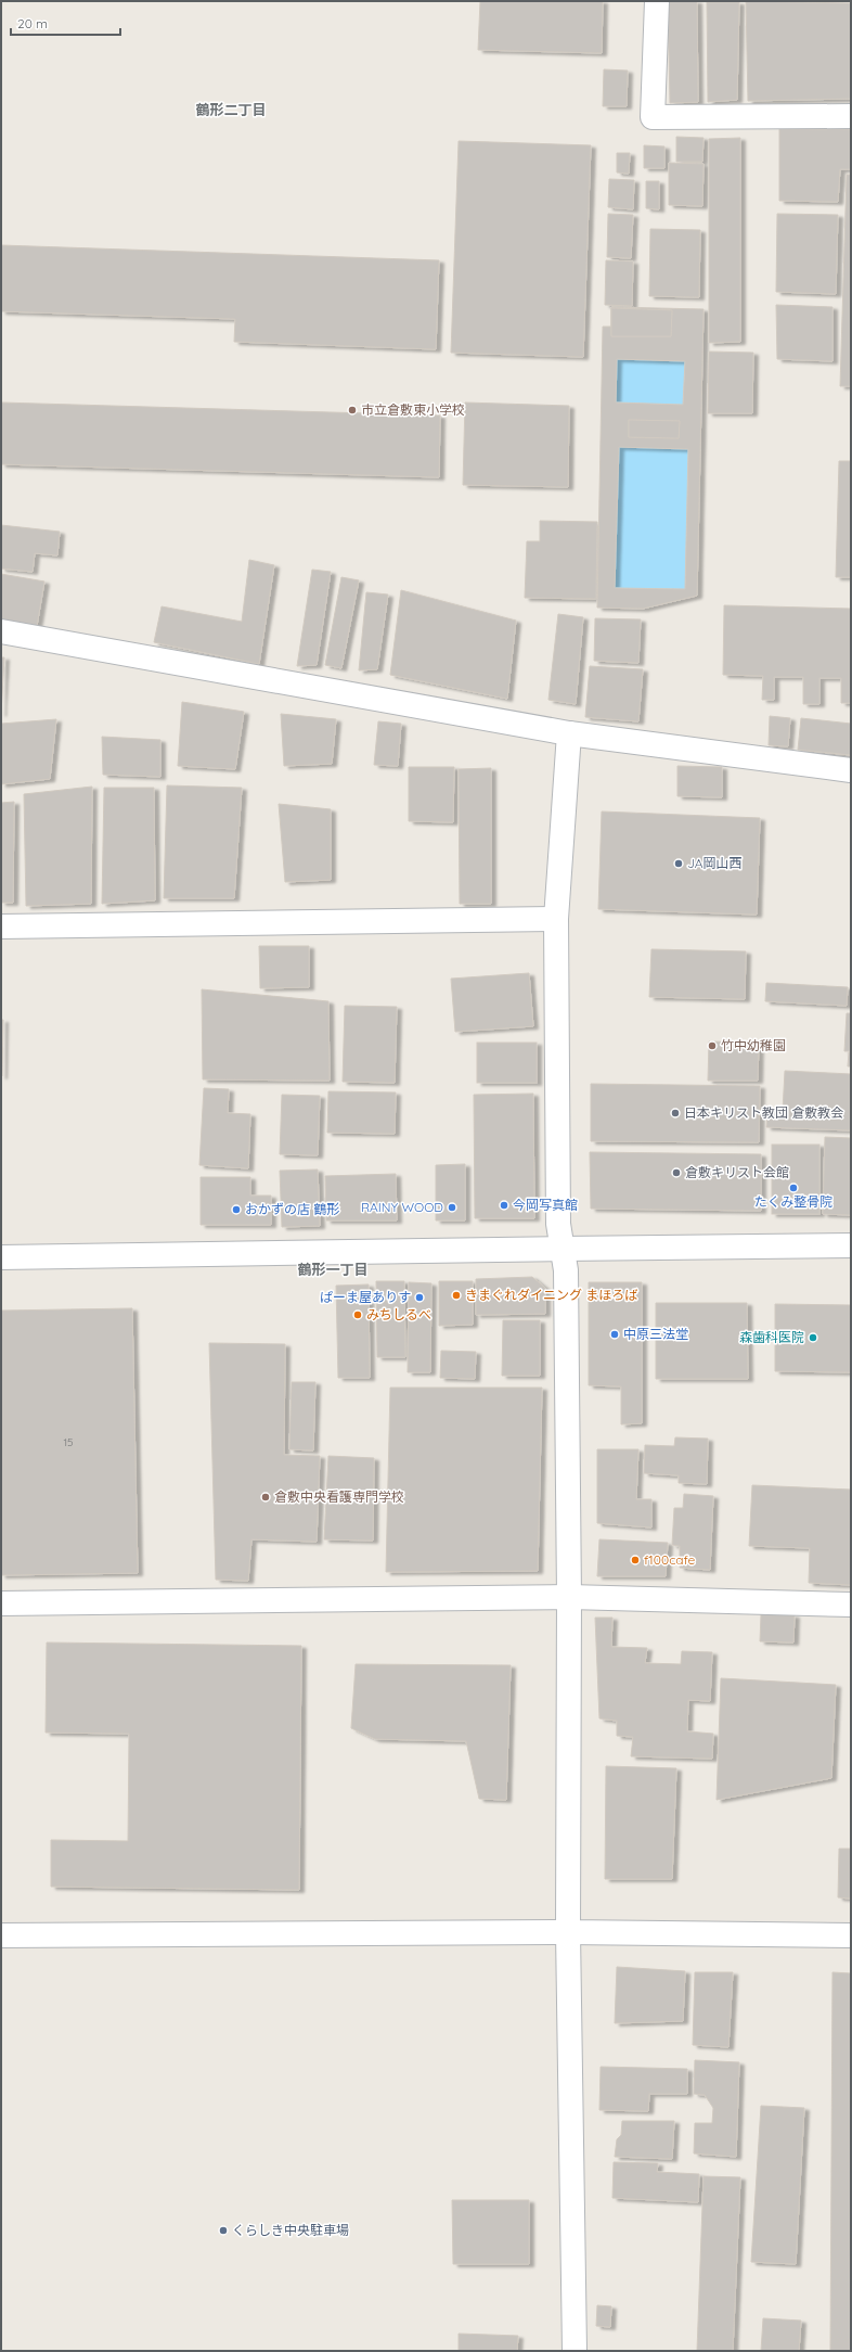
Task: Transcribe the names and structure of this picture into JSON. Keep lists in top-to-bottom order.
{
  "districts": ["鶴形二丁目", "鶴形一丁目"],
  "places": [
    "市立倉敷東小学校",
    "JA岡山西",
    "竹中幼稚園",
    "日本キリスト教団 倉敷教会",
    "倉敷キリスト会館",
    "たくみ整骨院",
    "今岡写真館",
    "RAINY WOOD",
    "おかずの店 鶴形",
    "きまぐれダイニング まほろば",
    "ぱーま屋ありす",
    "みちしるべ",
    "中原三法堂",
    "森歯科医院",
    "倉敷中央看護専門学校",
    "f100cafe",
    "くらしき中央駐車場"
  ],
  "house_numbers": ["15"],
  "scale_bar": "20 m"
}
